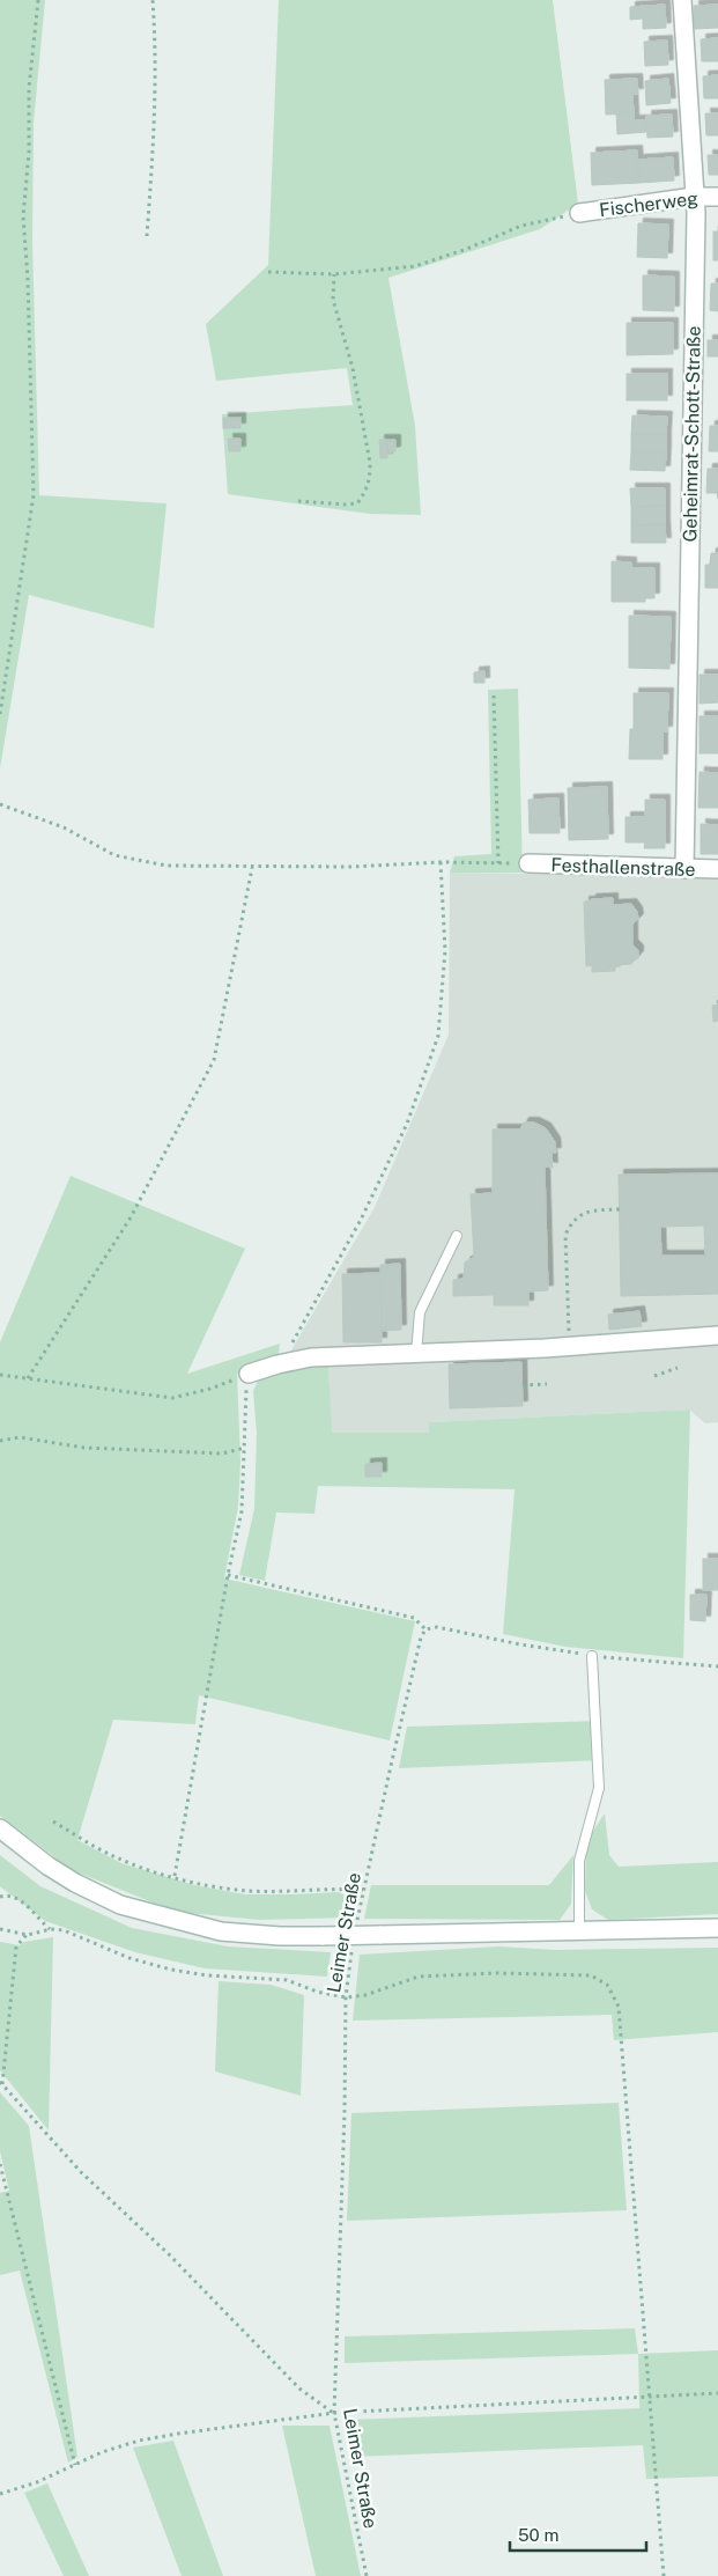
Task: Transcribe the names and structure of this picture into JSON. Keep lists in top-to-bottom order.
{
  "streets": {
    "street": ["Fischerweg", "Geheimrat-Schott-Straße", "Festhallenstraße"],
    "path": ["Leimer Straße"]
  },
  "crossings": [
    ["Fischerweg", "Geheimrat-Schott-Straße"],
    ["Geheimrat-Schott-Straße", "Festhallenstraße"]
  ],
  "scale_bar": "50 m"
}
